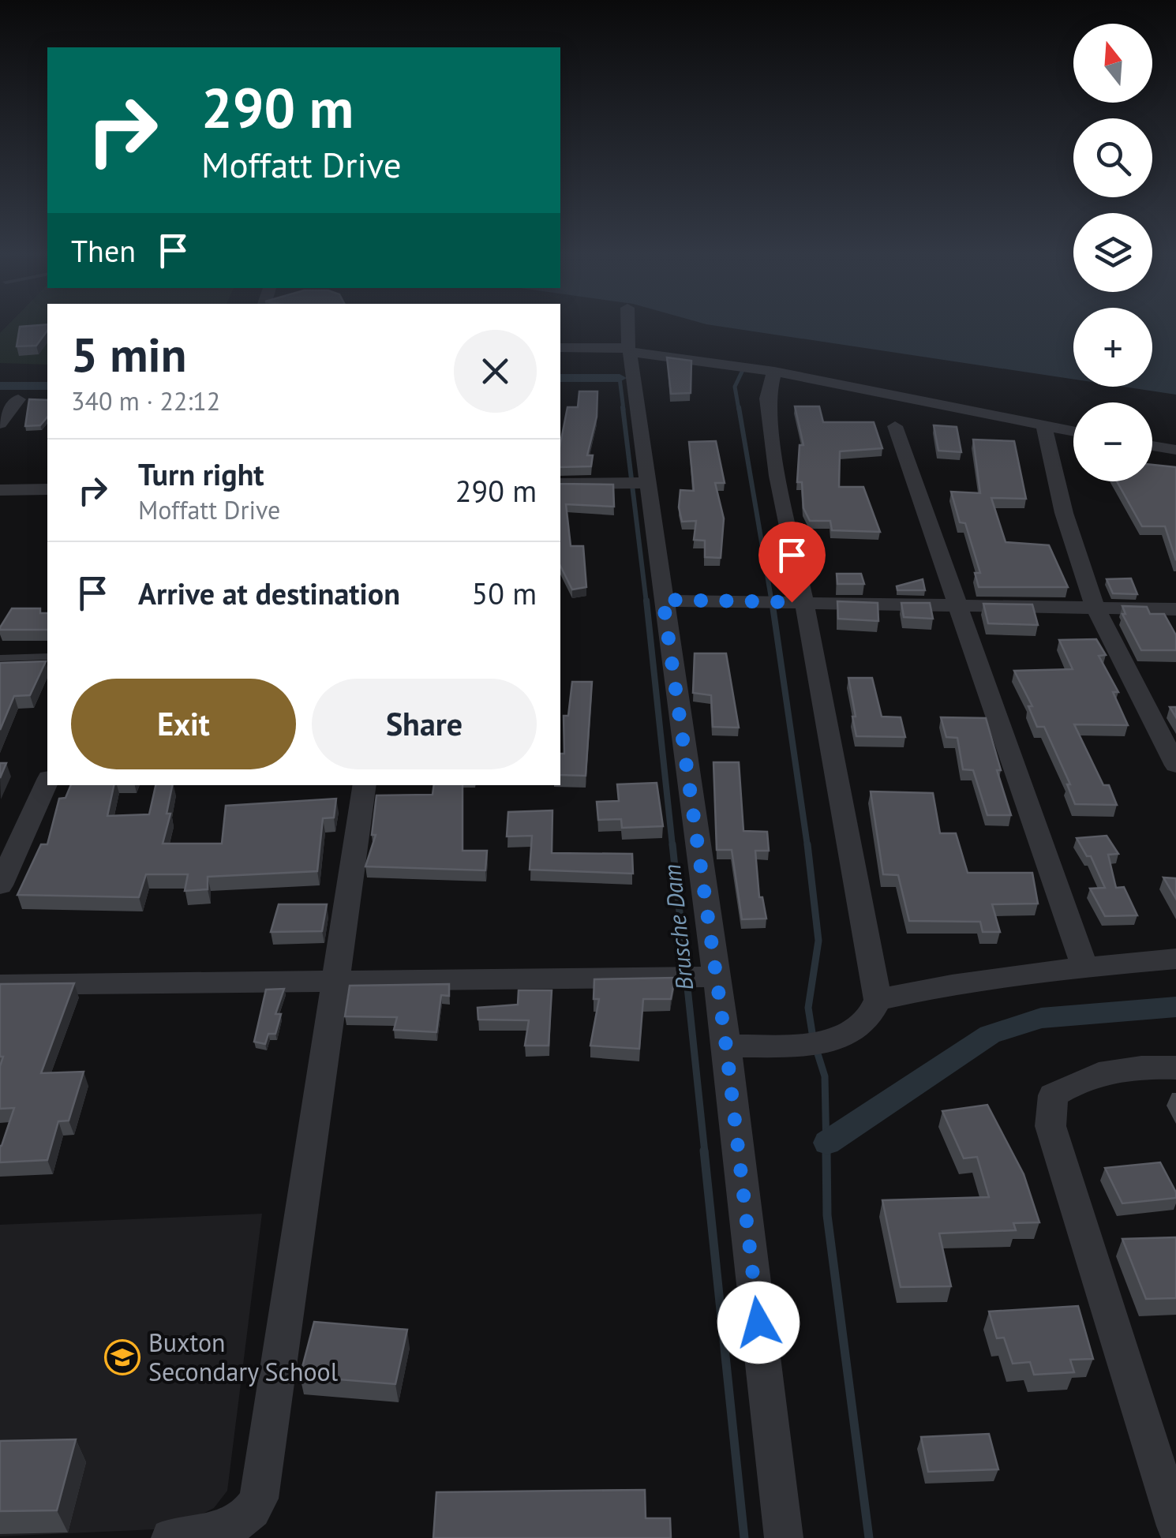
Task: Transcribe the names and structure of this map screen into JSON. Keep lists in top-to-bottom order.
{
  "water": ["Brusche Dam"],
  "places": {
    "school or university": ["Buxton Secondary School"]
  },
  "north": "top",
  "page": {
    "map_buttons": ["+", "−"],
    "turn": ["290 m", "Moffatt Drive"],
    "then": "Then",
    "heading": ["5 min", "340 m · 22:12"],
    "list": [
      {
        "name": "Turn right",
        "note": "Moffatt Drive",
        "value": "290 m"
      },
      {
        "name": "Arrive at destination",
        "value": "50 m"
      }
    ],
    "buttons": ["Exit", "Share"]
  }
}
